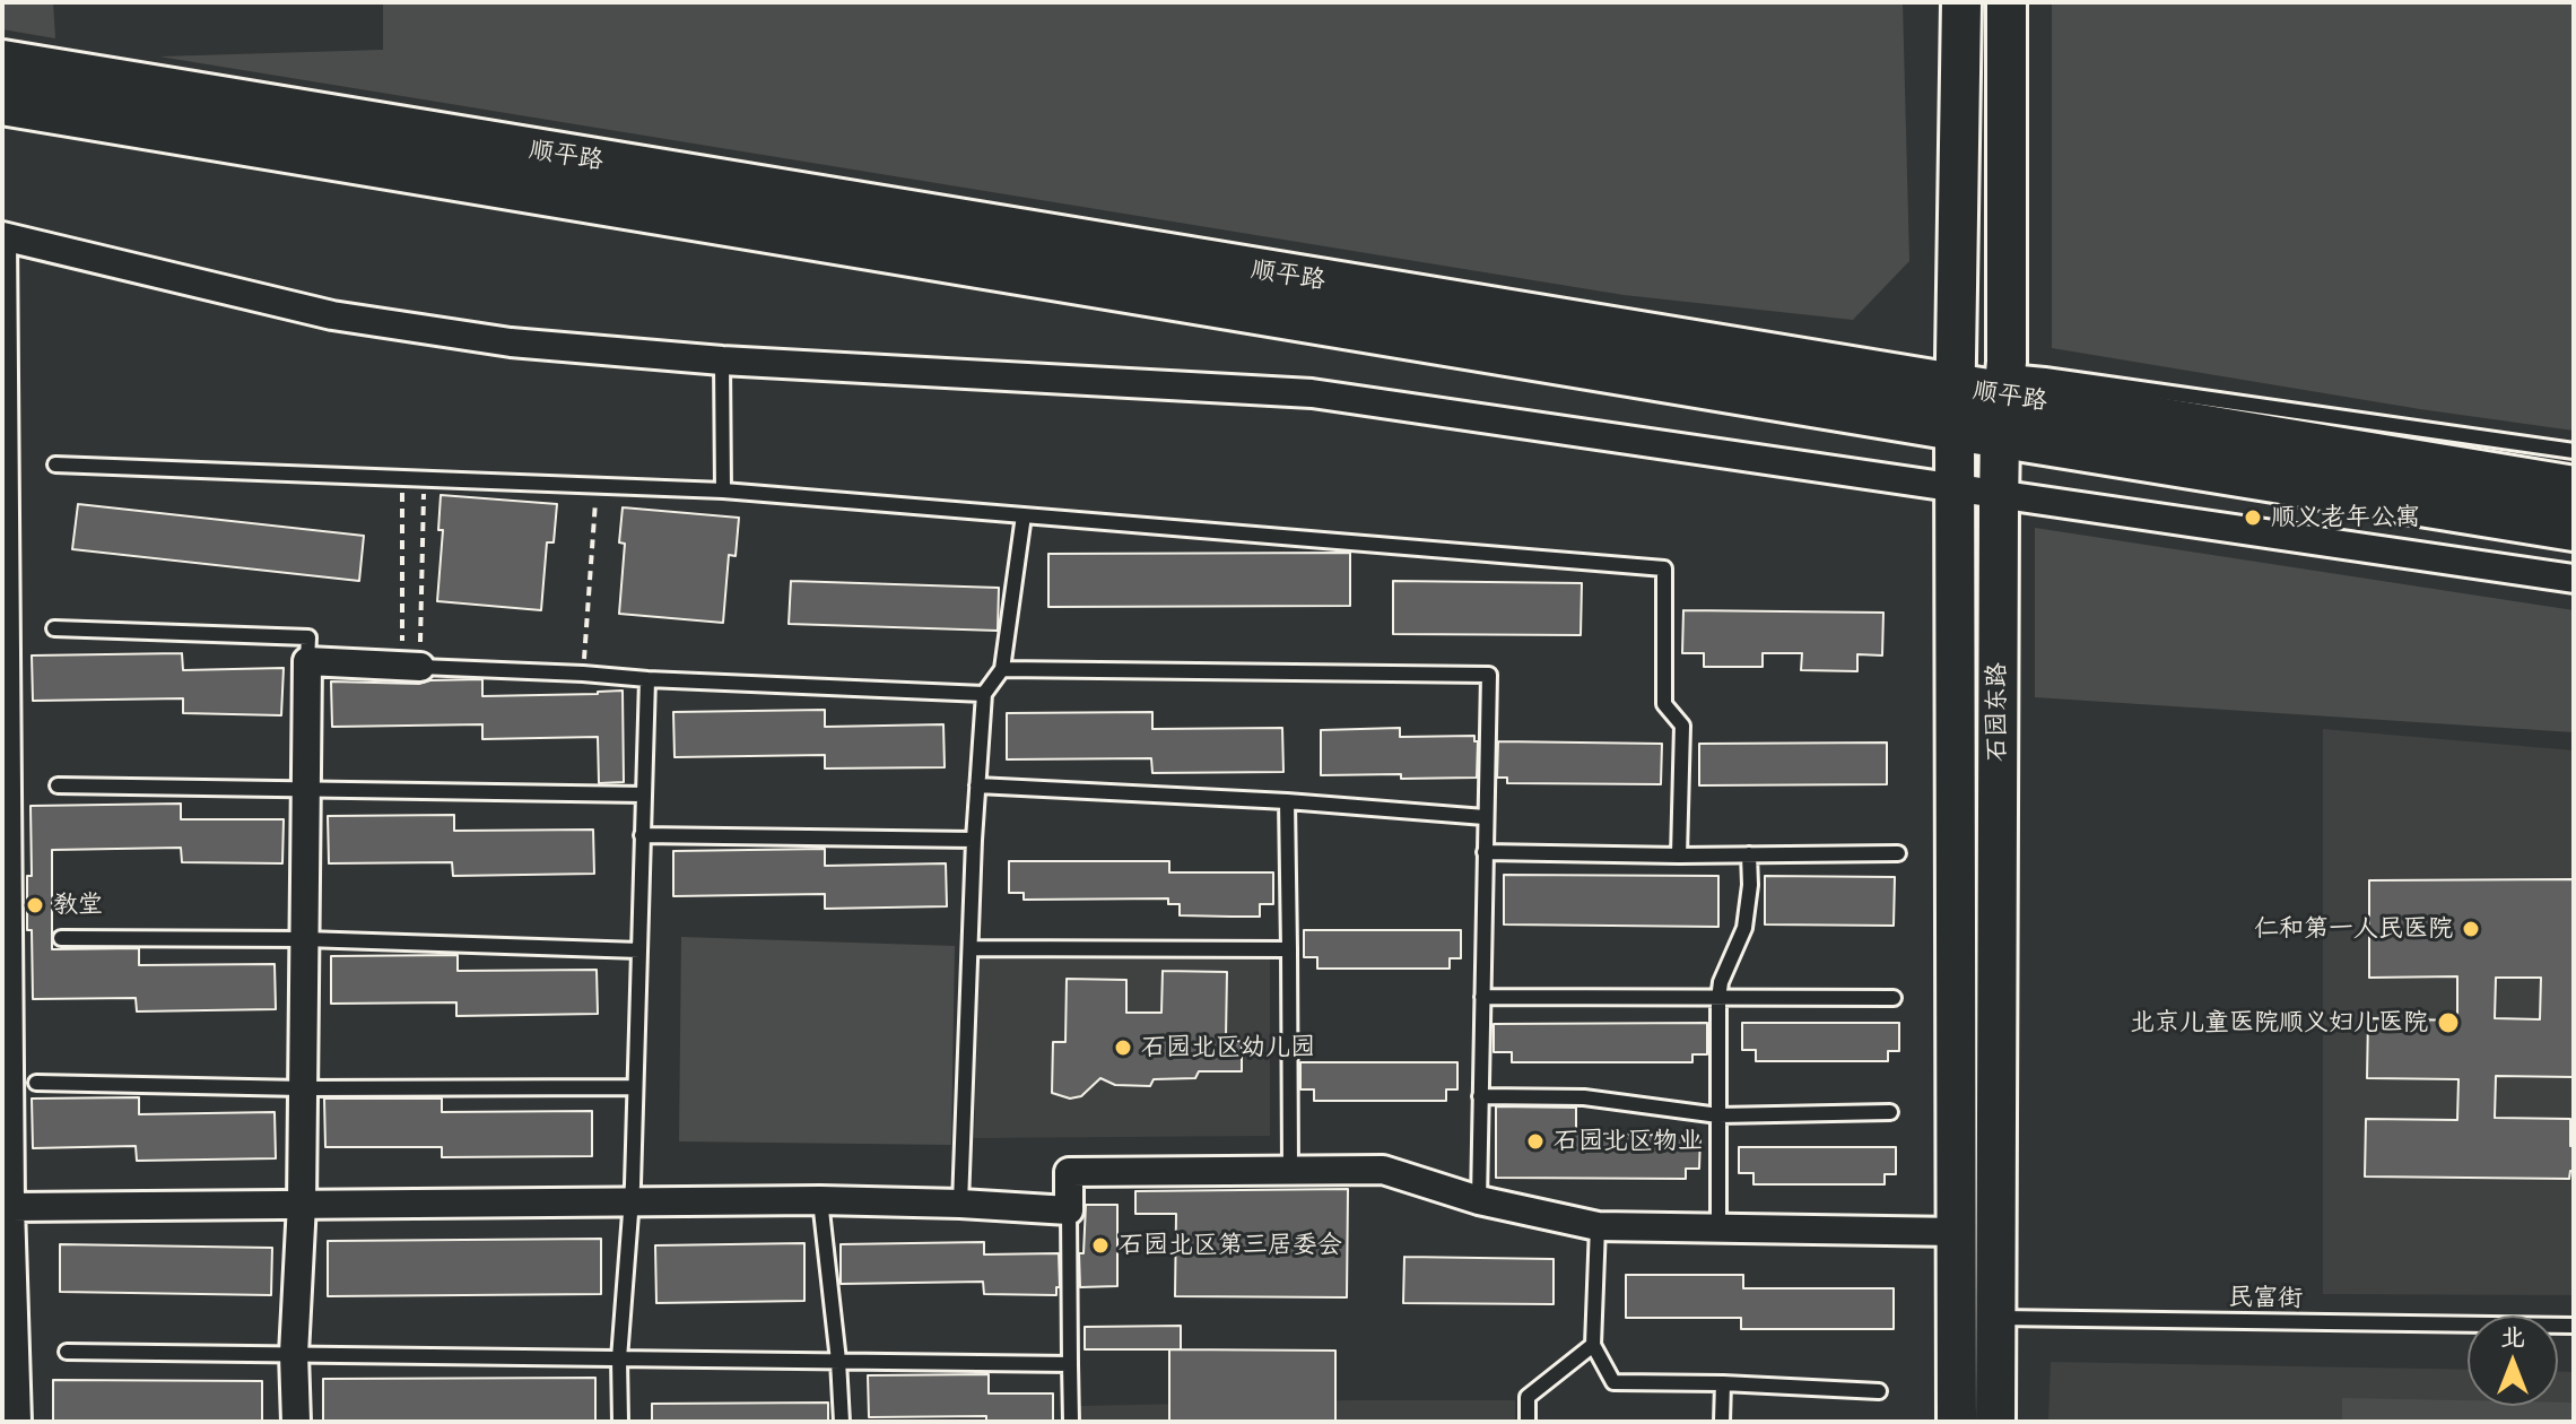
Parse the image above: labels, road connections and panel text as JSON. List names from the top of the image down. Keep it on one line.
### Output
{"streets":{"main road":["顺平路","石园东路"],"lane":["民富街"]},"crossings":[["顺平路","石园东路"],["石园东路","民富街"]],"places":["顺义老年公寓","教堂","仁和第一人民医院","北京儿童医院顺义妇儿医院","石园北区幼儿园","石园北区物业","石园北区第三居委会"],"north":"top"}
